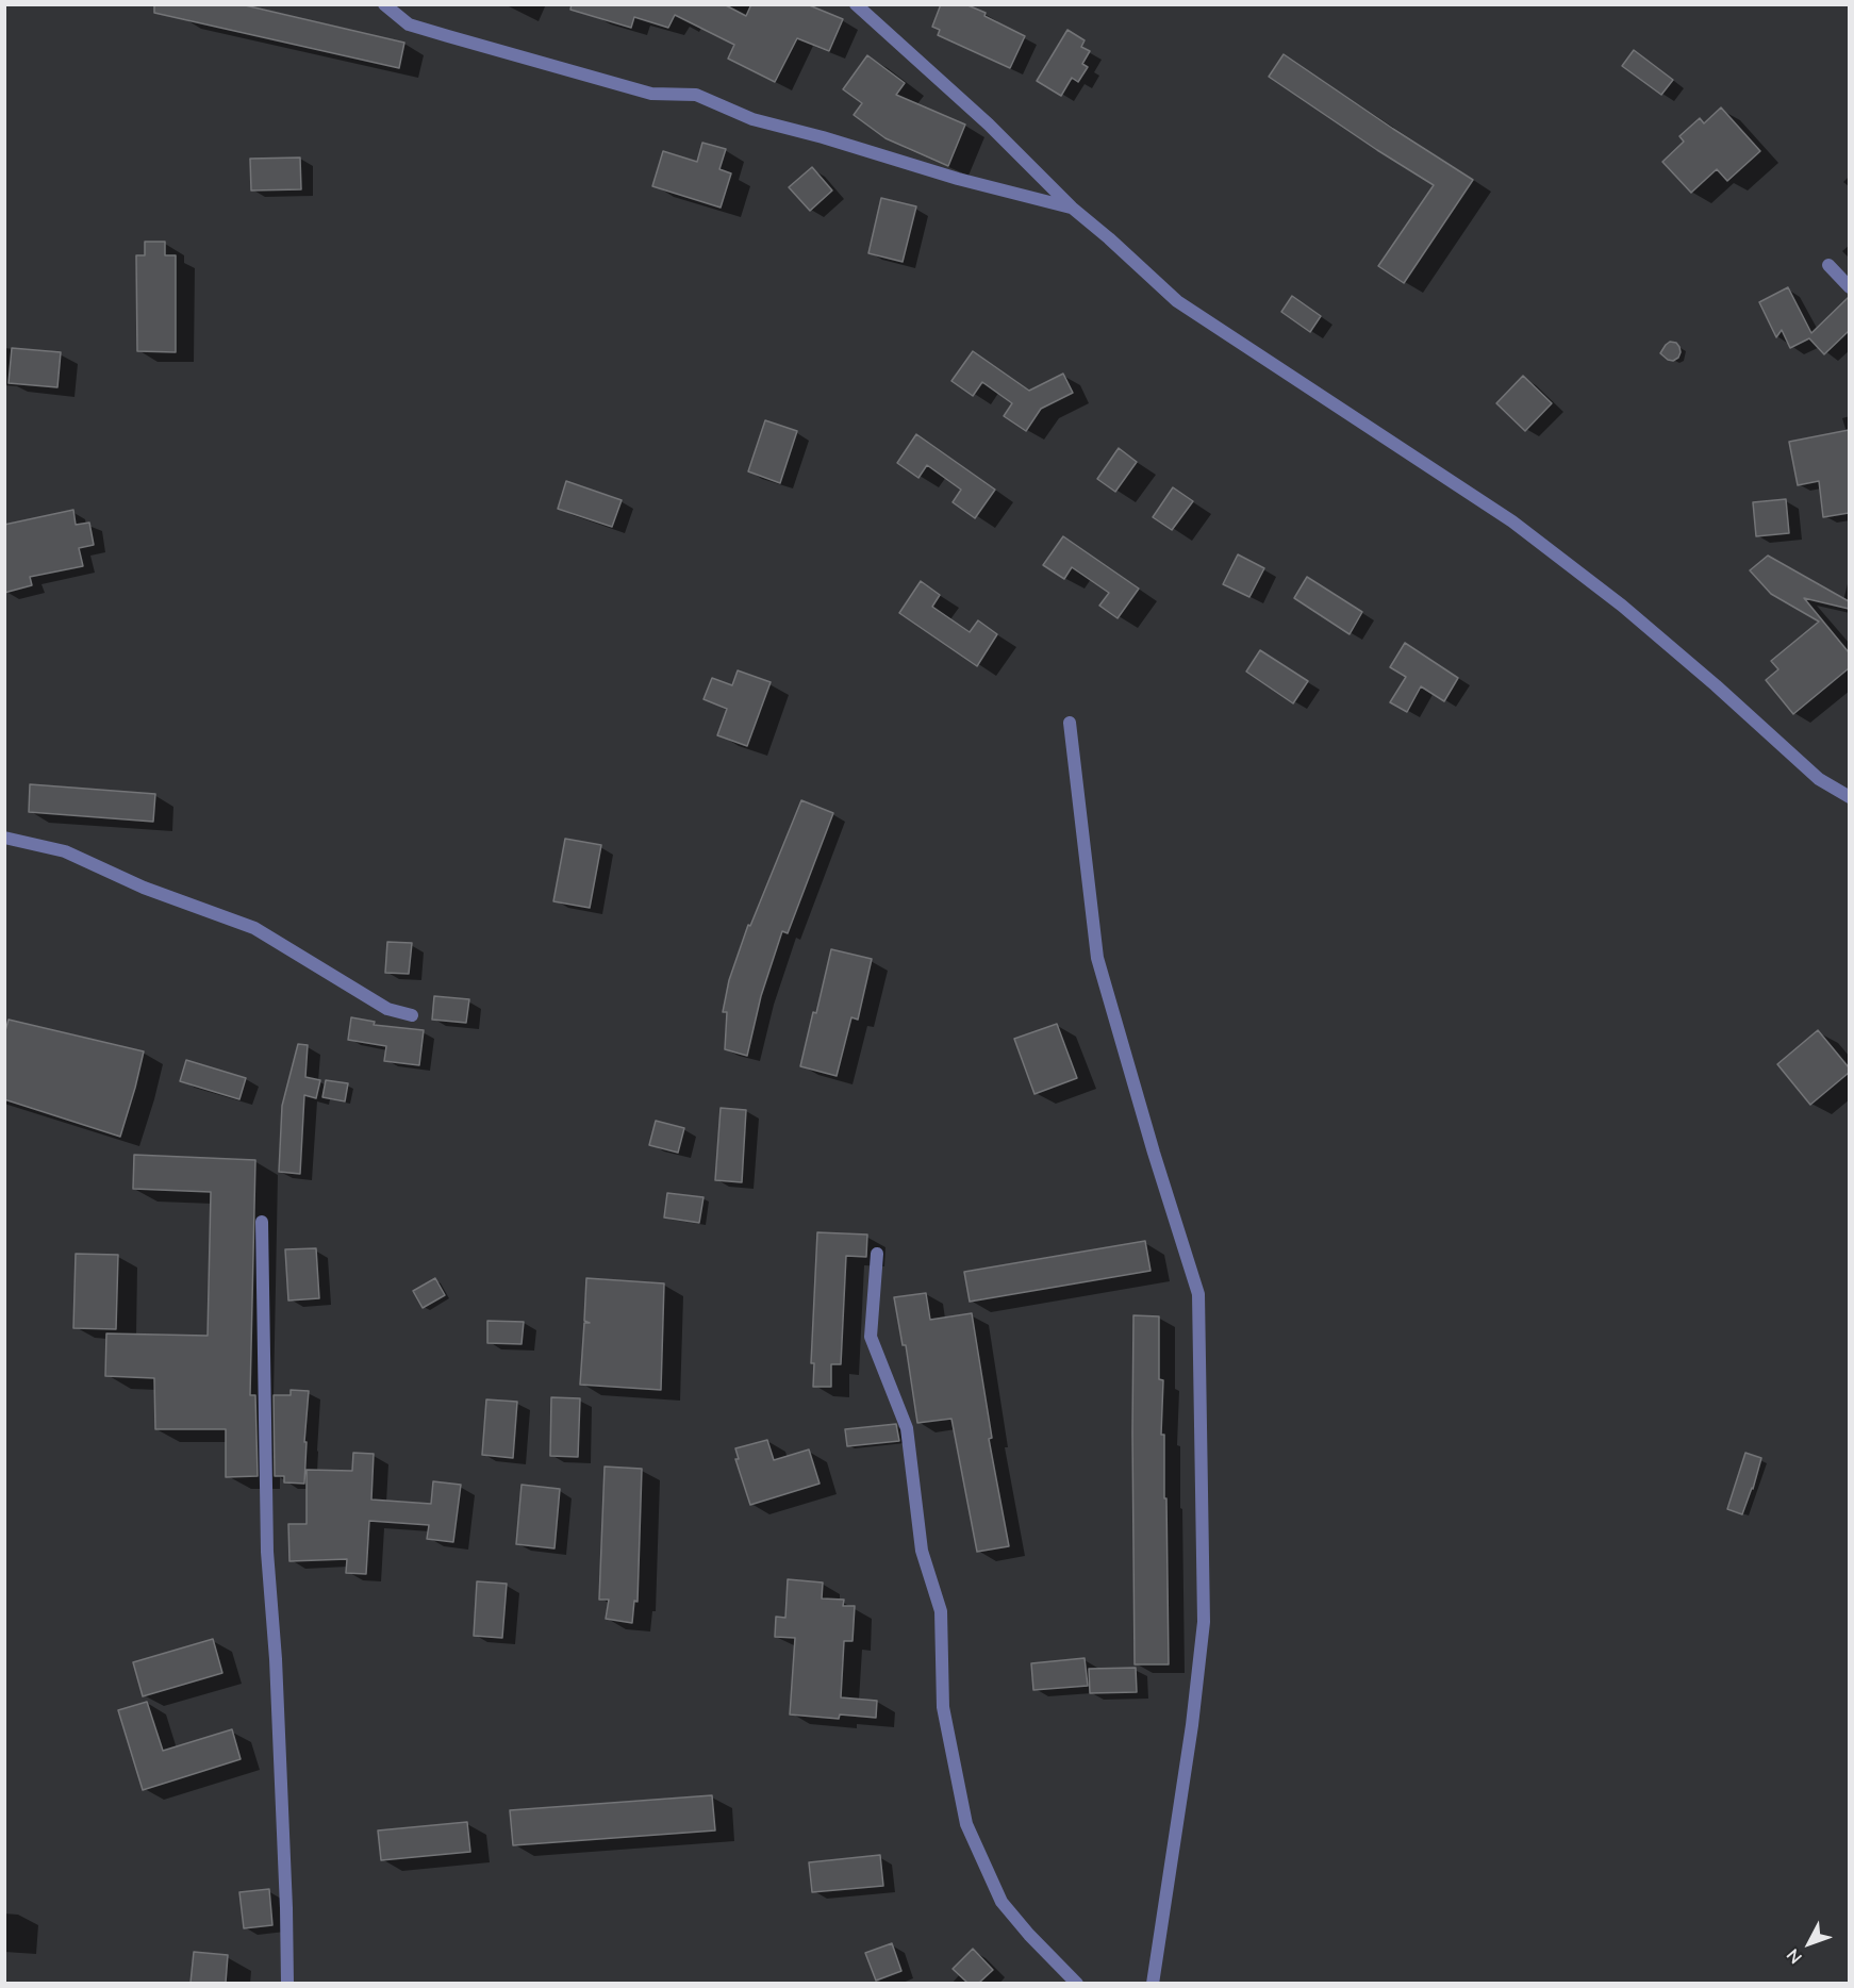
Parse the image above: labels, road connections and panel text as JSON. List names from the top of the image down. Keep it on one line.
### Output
{"north":"bottom left"}
